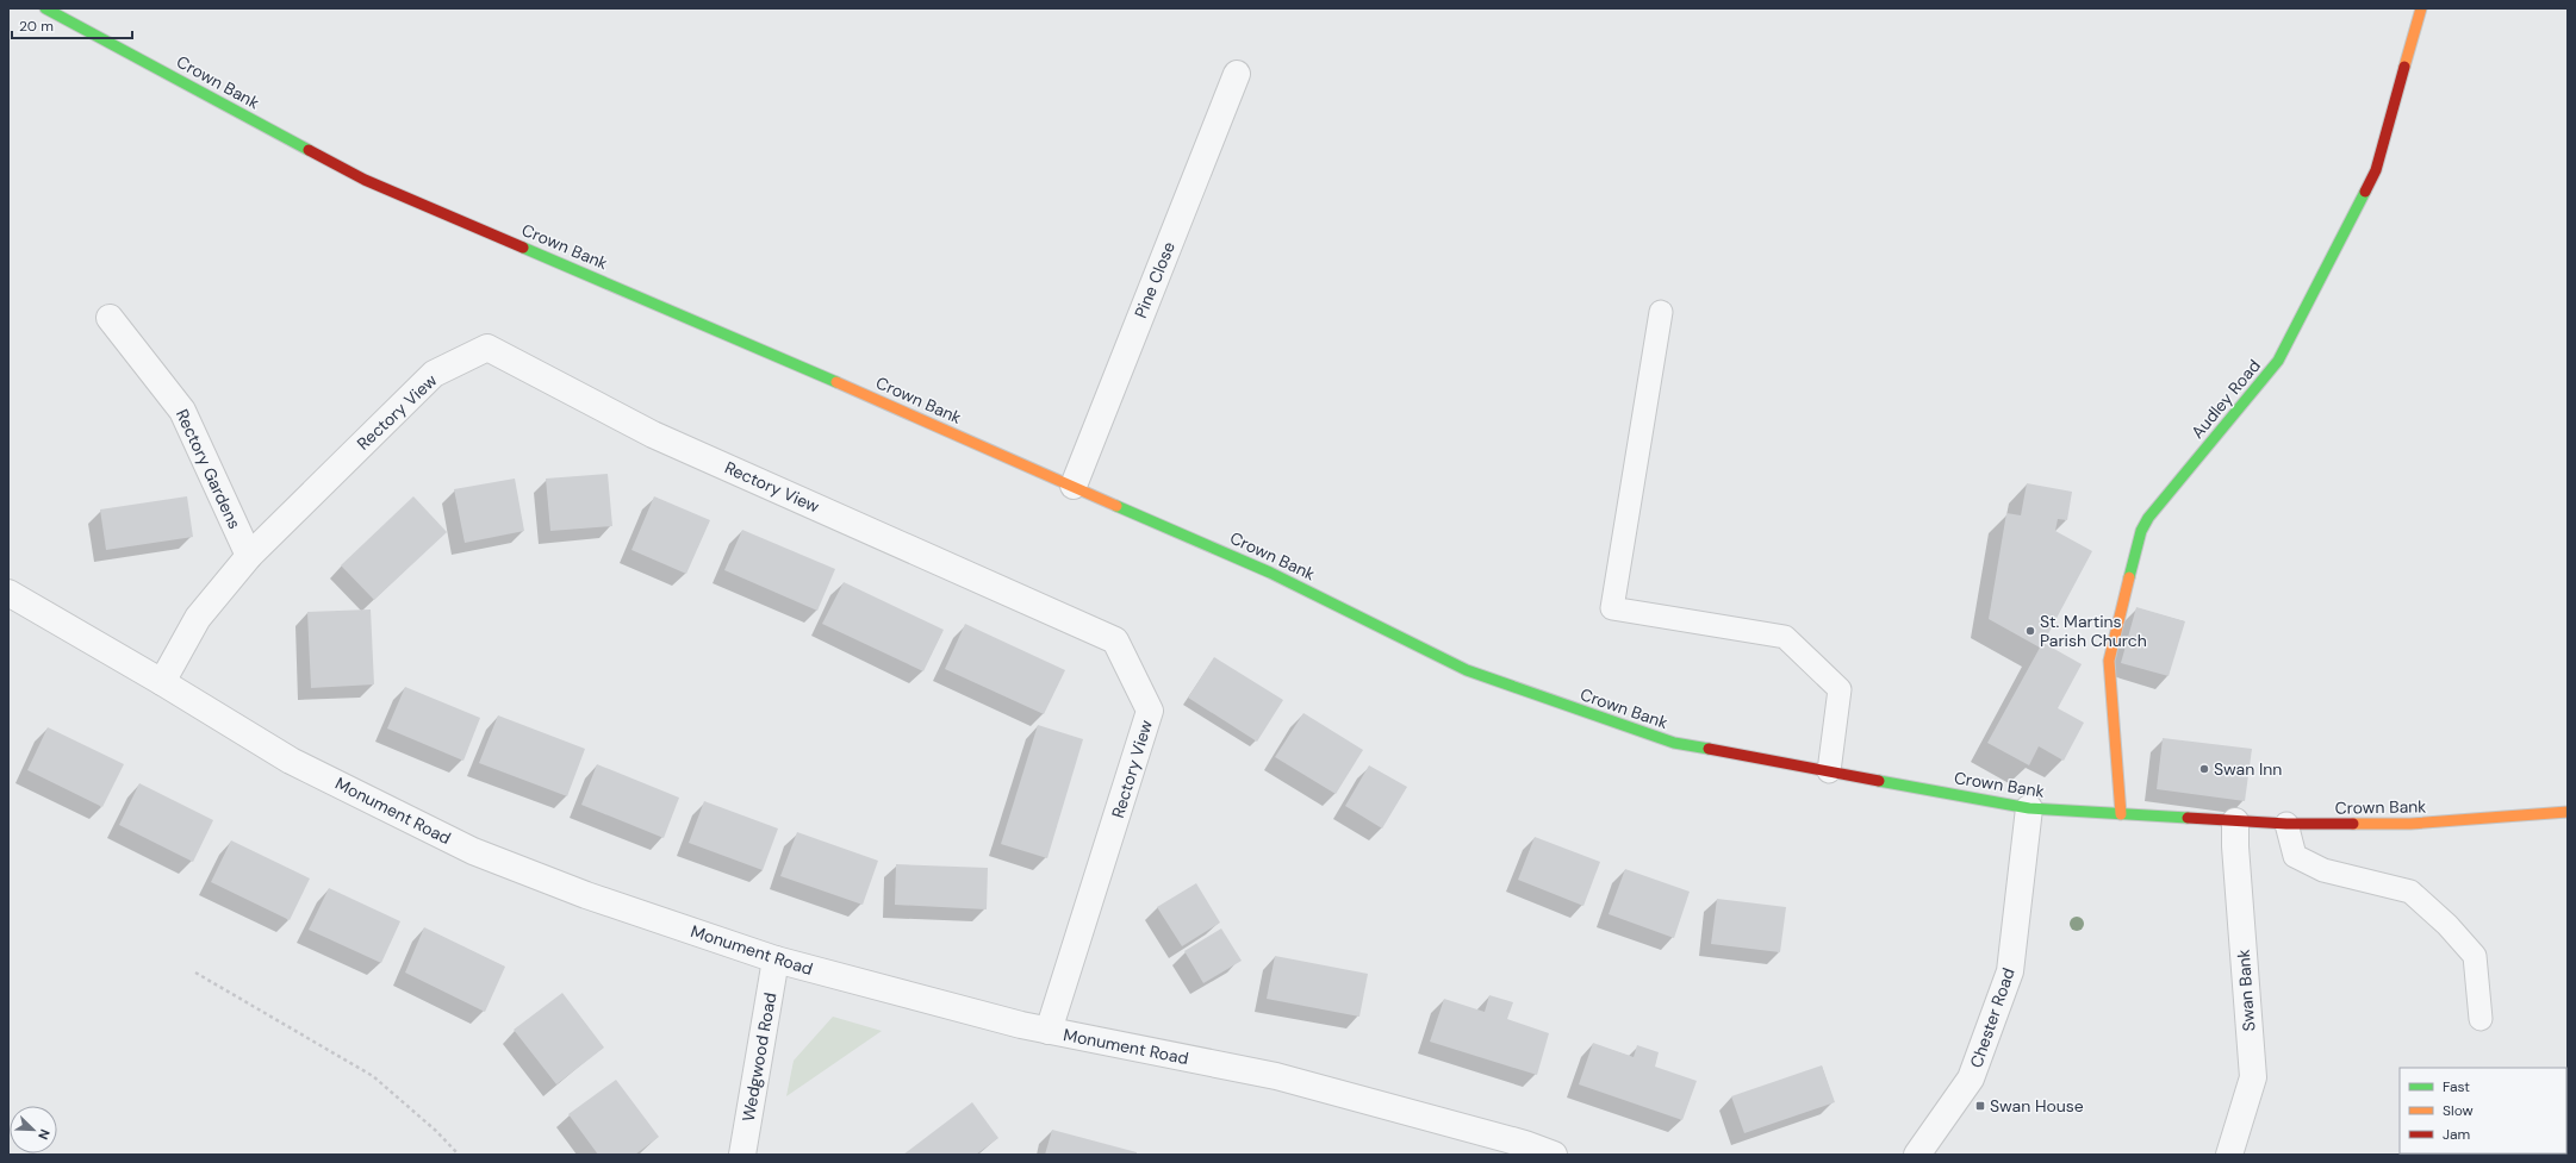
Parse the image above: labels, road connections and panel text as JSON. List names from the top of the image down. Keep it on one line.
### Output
{"streets":{"street":["Crown Bank","Pine Close","Audley Road","Rectory View","Rectory Gardens","Monument Road","Swan Bank","Chester Road","Wedgwood Road"]},"crossings":[["Crown Bank","Pine Close"],["Crown Bank","Audley Road"],["Crown Bank","Swan Bank"],["Crown Bank","Chester Road"],["Rectory View","Rectory Gardens"],["Rectory View","Monument Road"],["Monument Road","Wedgwood Road"]],"places":{"other":["St. Martins Parish Church","Swan Inn"],"transit":["Swan House"]},"legend":["Fast","Slow","Jam"],"scale_bar":"20 m","north":"bottom right"}
